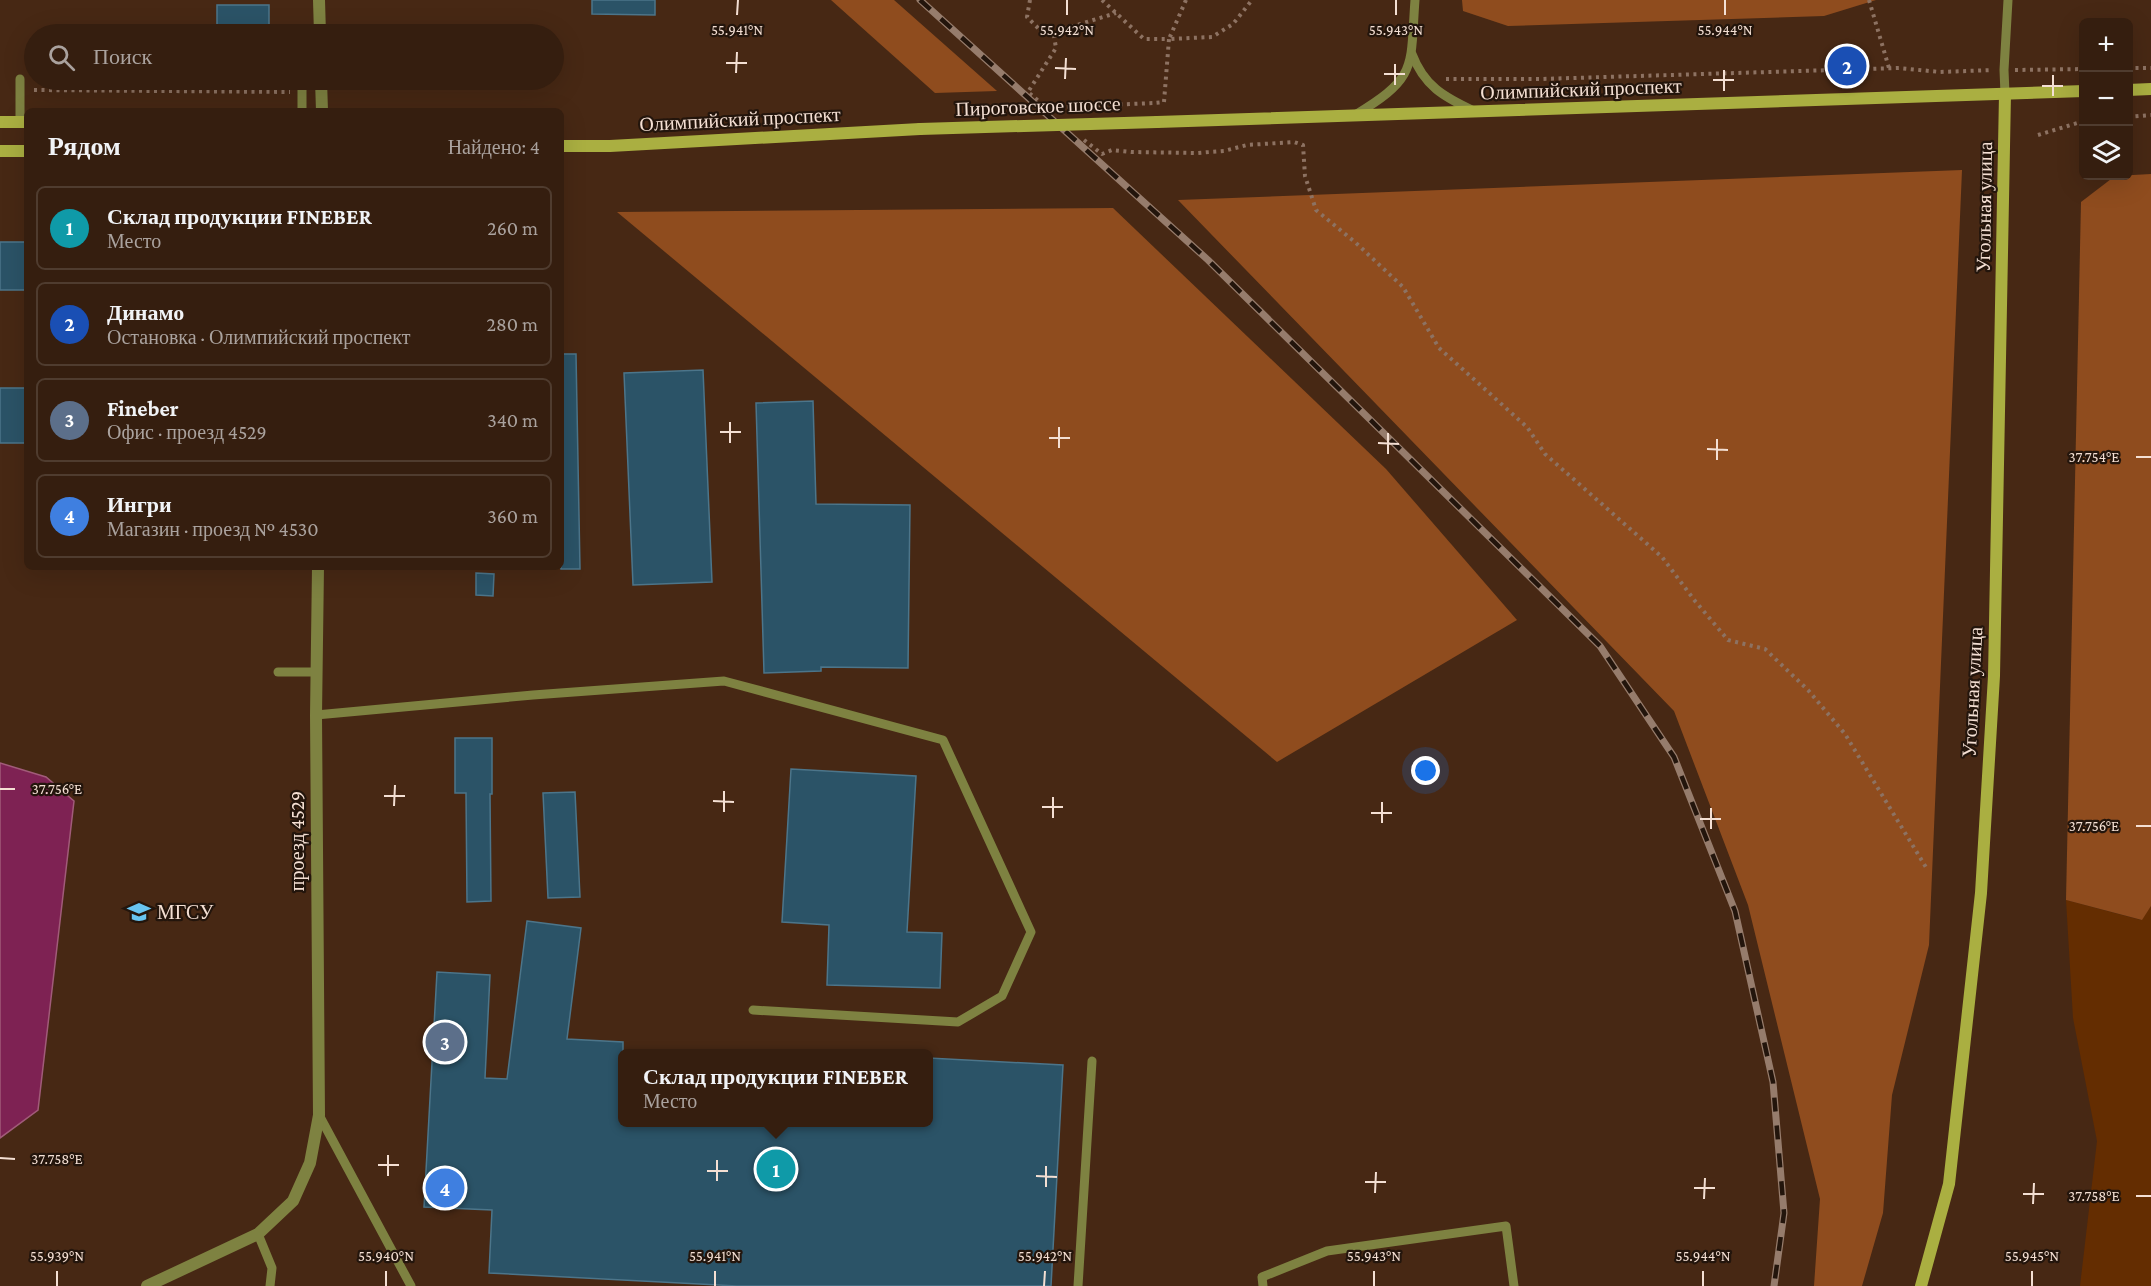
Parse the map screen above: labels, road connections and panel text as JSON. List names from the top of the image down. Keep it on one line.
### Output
{"streets":{"main road":["Олимпийский проспект","Пироговское шоссе","Угольная улица"],"street":["проезд 4529"]},"crossings":[["Олимпийский проспект","Пироговское шоссе"],["Олимпийский проспект","Угольная улица"]],"places":{"school or university":["МГСУ"]},"page":{"map_buttons":["+","−"],"search":"Поиск","pins":["2","3","1","4"],"heading":["Рядом","Найдено: 4"],"list":[{"mark":"1","name":"Склад продукции FINEBER","note":"Место","value":"260 m"},{"mark":"2","name":"Динамо","note":"Остановка · Олимпийский проспект","value":"280 m"},{"mark":"3","name":"Fineber","note":"Офис · проезд 4529","value":"340 m"},{"mark":"4","name":"Ингри","note":"Магазин · проезд № 4530","value":"360 m"}],"popup":["Склад продукции FINEBER","Место"]},"coordinates":["55.941°N","55.942°N","55.943°N","55.944°N","37.754°E","37.756°E","37.758°E","55.939°N","55.940°N","55.945°N"]}
